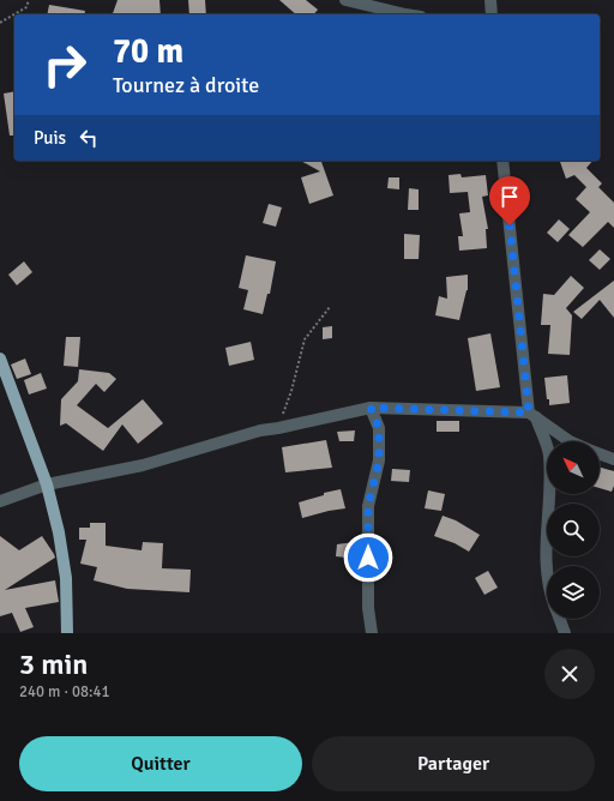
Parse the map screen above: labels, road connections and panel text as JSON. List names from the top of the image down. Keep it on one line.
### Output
{"north":"top left","page":{"turn":["70 m","Tournez à droite"],"then":"Puis","heading":["3 min","240 m · 08:41"],"buttons":["Quitter","Partager"]}}
